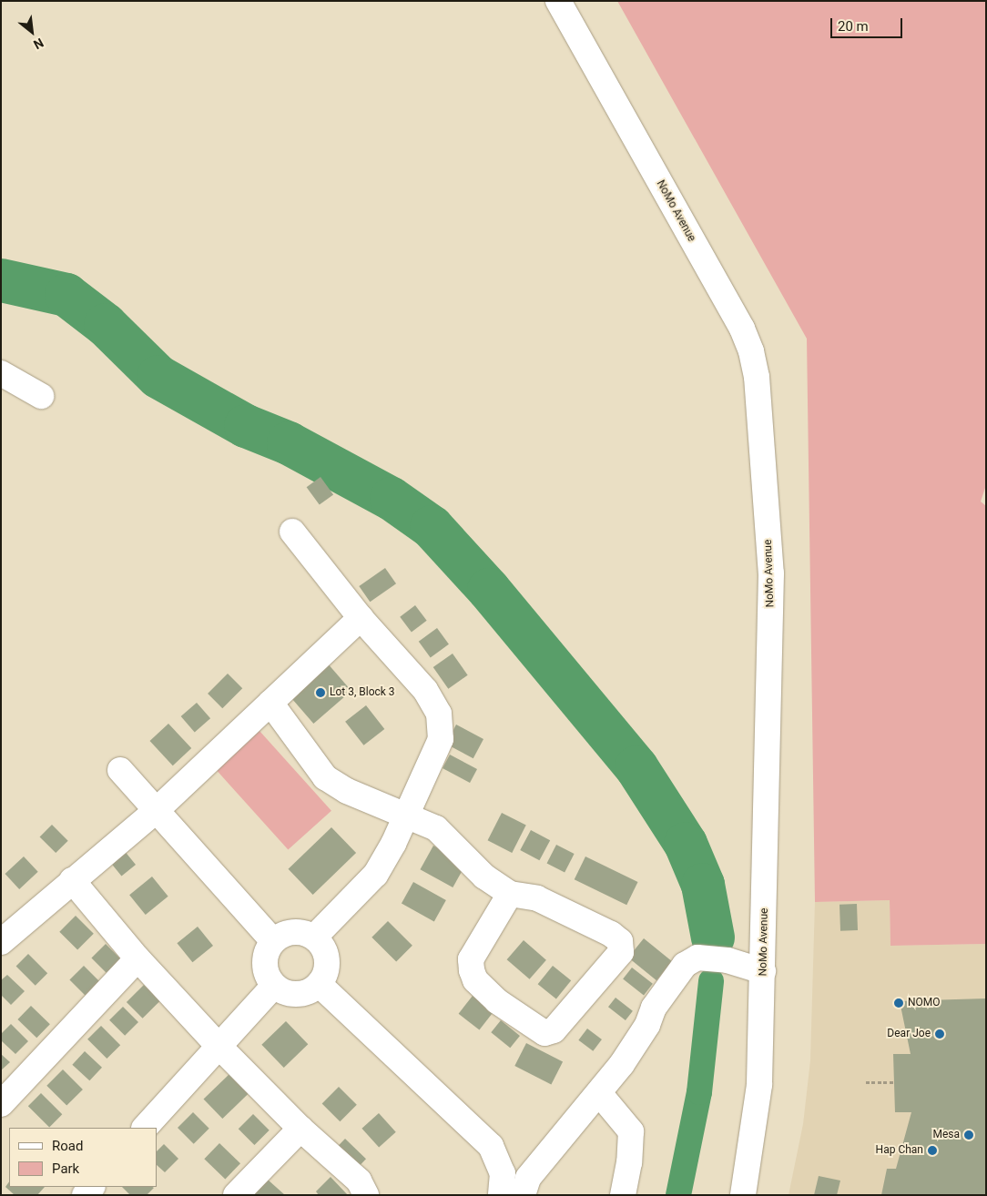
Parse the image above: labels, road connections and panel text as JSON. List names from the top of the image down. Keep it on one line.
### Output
{"streets":{"street":["NoMo Avenue"]},"places":["Lot 3, Block 3","NOMO","Dear Joe","Mesa","Hap Chan"],"legend":["Road","Park"],"scale_bar":"20 m","north":"bottom right"}
